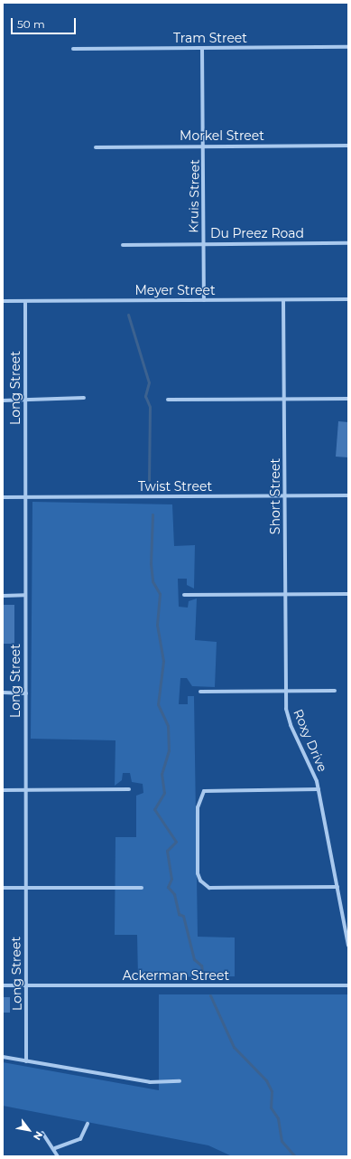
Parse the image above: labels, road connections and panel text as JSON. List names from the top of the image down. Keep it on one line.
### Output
{"streets":{"street":["Tram Street","Morkel Street","Kruis Street","Du Preez Road","Meyer Street","Long Street","Twist Street","Short Street","Roxy Drive","Ackerman Street"]},"crossings":[["Tram Street","Kruis Street"],["Morkel Street","Kruis Street"],["Kruis Street","Du Preez Road"],["Kruis Street","Meyer Street"],["Meyer Street","Long Street"],["Meyer Street","Short Street"],["Long Street","Twist Street"],["Long Street","Ackerman Street"],["Twist Street","Short Street"],["Short Street","Roxy Drive"]],"scale_bar":"50 m","north":"bottom right"}
